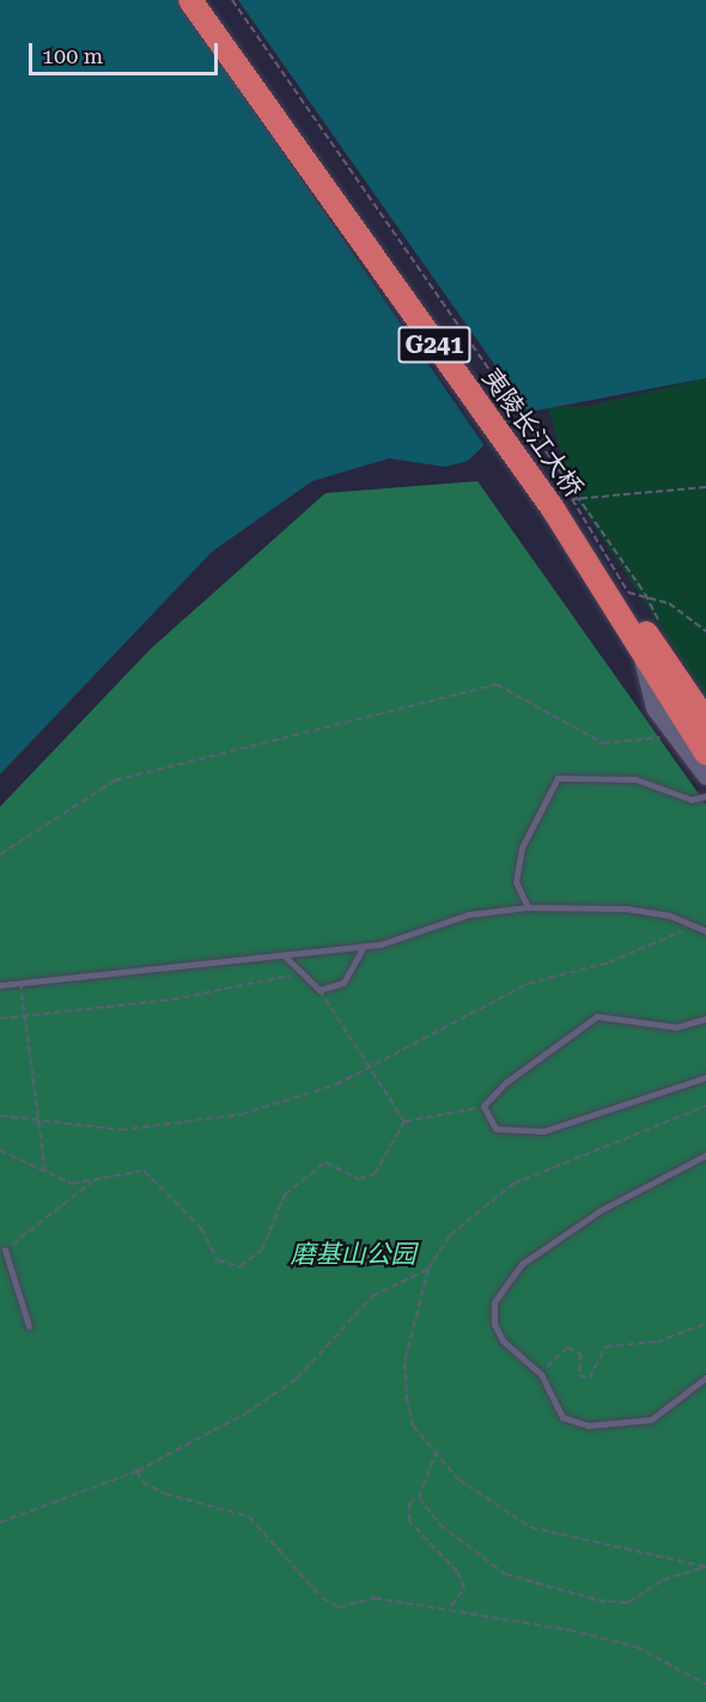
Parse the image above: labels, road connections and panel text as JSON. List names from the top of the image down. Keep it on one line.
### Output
{"streets":{"highway":["G241","夷陵长江大桥"]},"crossings":[["G241","夷陵长江大桥"]],"parks":["磨基山公园"],"scale_bar":"100 m"}
